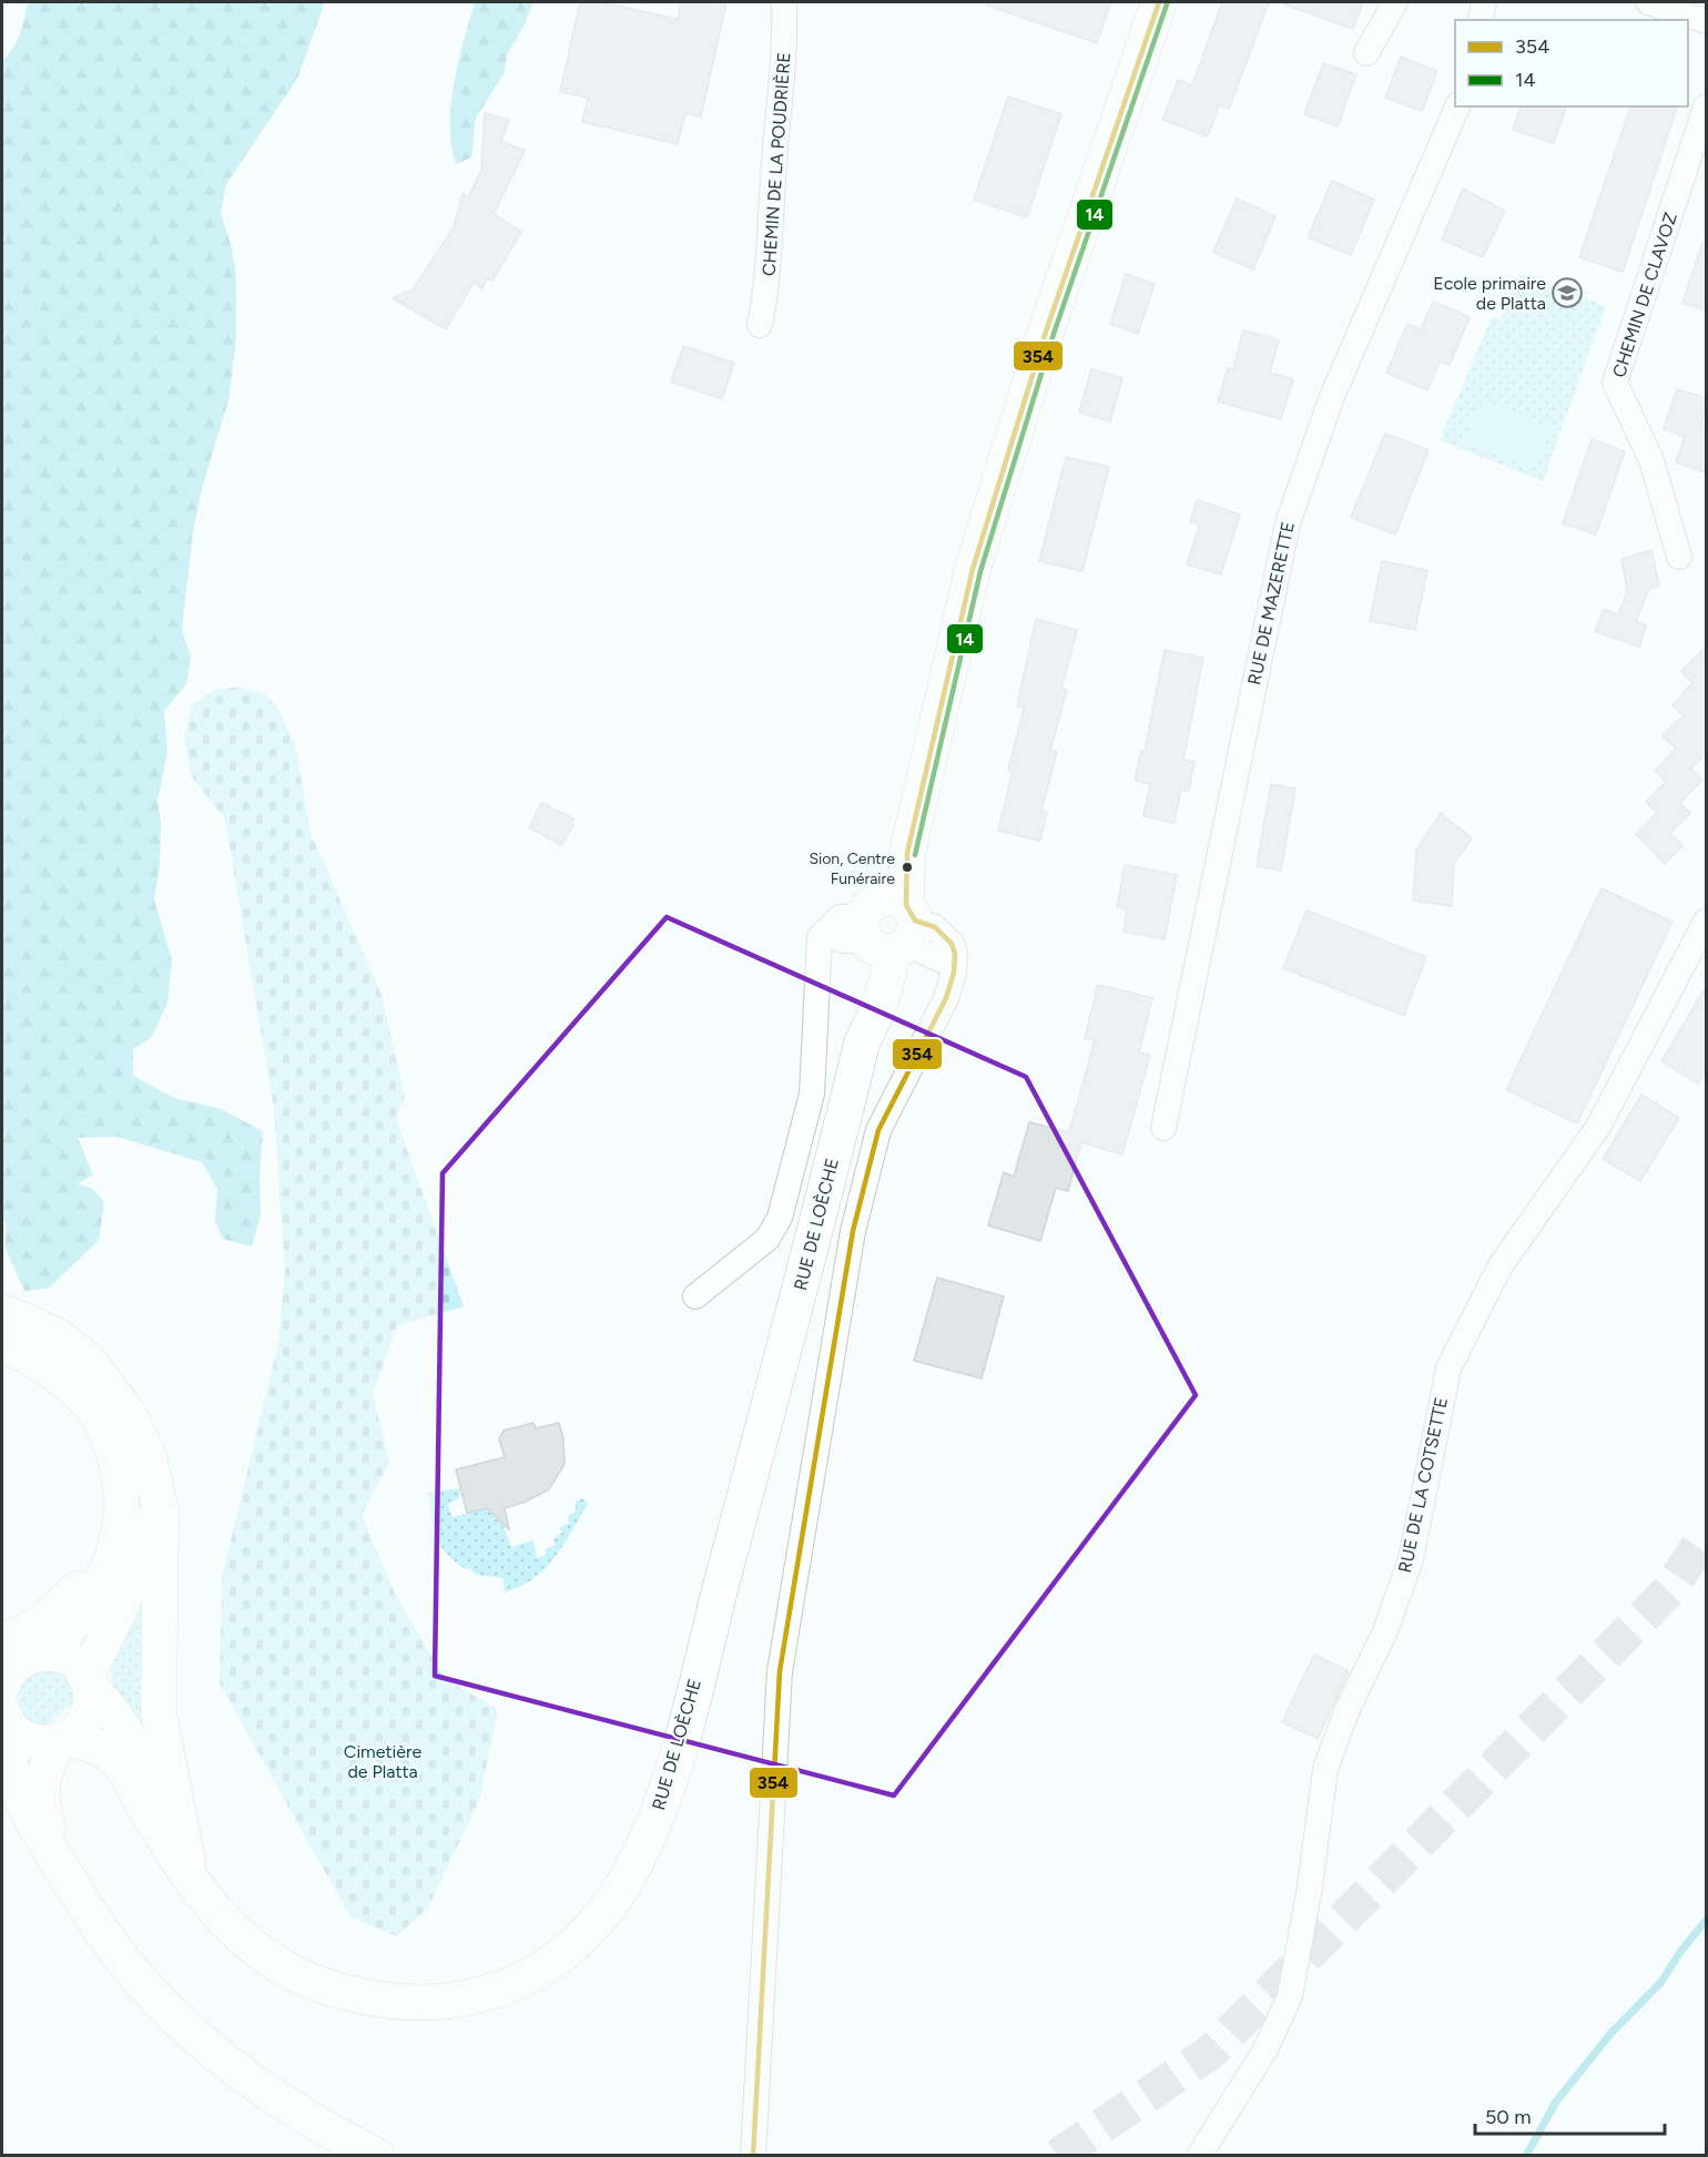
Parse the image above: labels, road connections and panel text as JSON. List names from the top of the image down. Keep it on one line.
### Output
{"streets":{"street":["CHEMIN DE LA POUDRIÈRE","CHEMIN DE CLAVOZ","RUE DE MAZERETTE","RUE DE LOÈCHE","RUE DE LA COTSETTE"]},"parks":["Cimetière de Platta"],"places":{"school or university":["Ecole primaire de Platta"],"other":["Sion, Centre Funéraire"]},"lines":["transit line 354","transit line 14"],"legend":["354","14"],"scale_bar":"50 m"}
